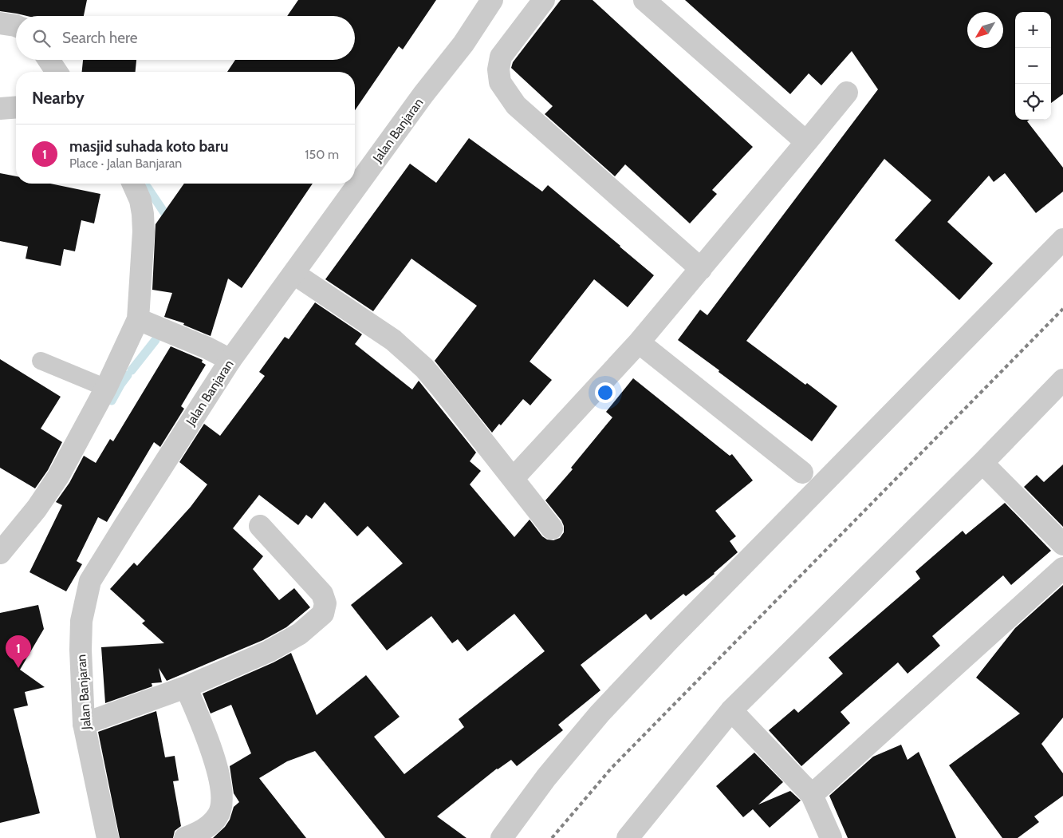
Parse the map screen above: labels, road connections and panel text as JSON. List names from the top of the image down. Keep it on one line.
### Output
{"streets":{"street":["Jalan Banjaran"]},"north":"bottom left","page":{"map_buttons":["+","−"],"search":"Search here","heading":"Nearby","list":[{"mark":"1","name":"masjid suhada koto baru","note":"Place · Jalan Banjaran","value":"150 m"}],"pins":"1"}}
